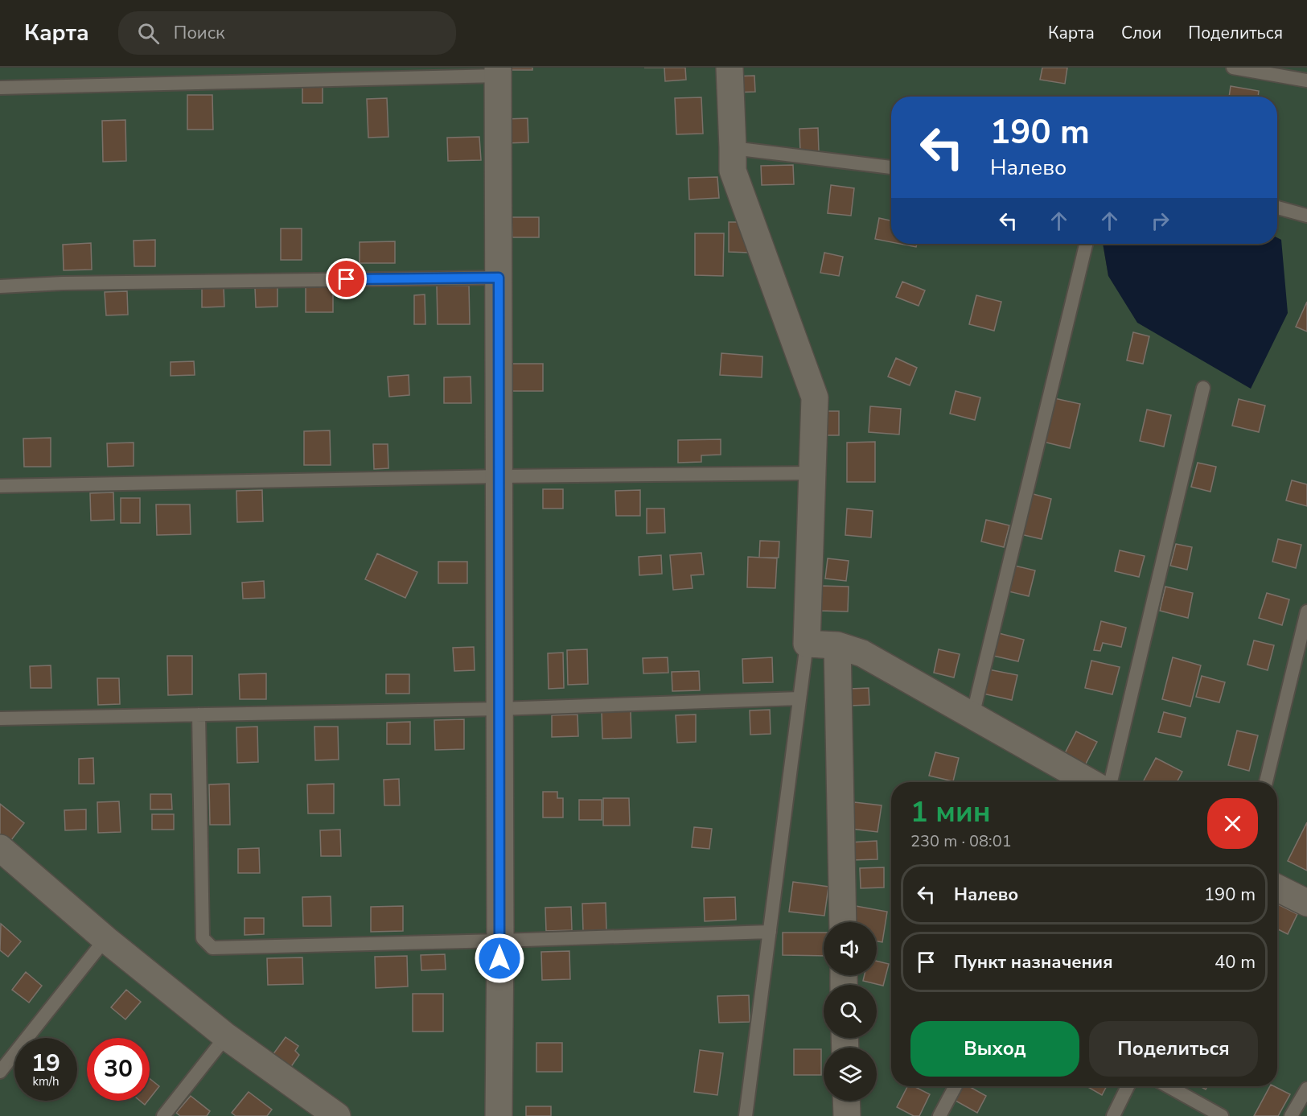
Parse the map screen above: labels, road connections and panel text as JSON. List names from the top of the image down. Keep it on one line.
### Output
{"page":{"header":"Карта","search":"Поиск","nav":["Карта","Слои","Поделиться"],"turn":["190 m","Налево"],"heading":["1 мин","230 m · 08:01"],"list":[{"name":"Налево","value":"190 m"},{"name":"Пункт назначения","value":"40 m"}],"buttons":["Выход","Поделиться"],"speed":"19 km/h","limit":"30"}}
